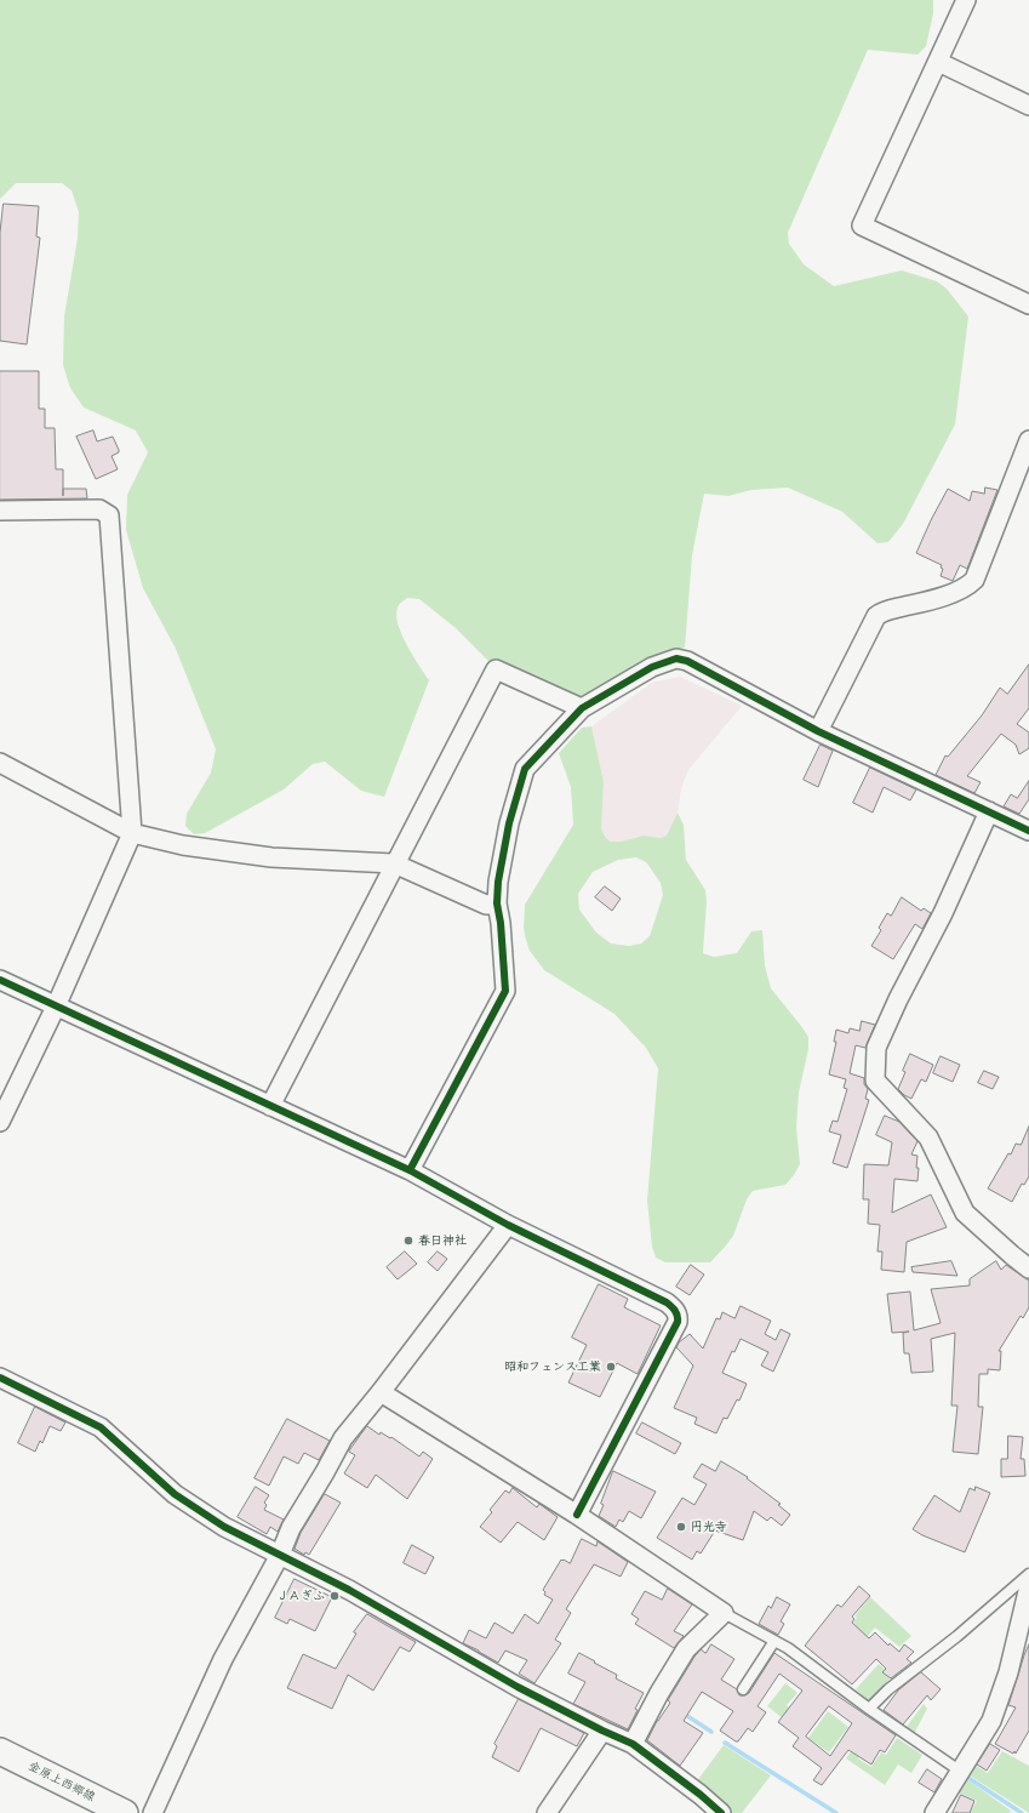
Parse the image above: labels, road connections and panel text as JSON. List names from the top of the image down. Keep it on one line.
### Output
{"streets":{"main road":["金原上西郷線"]},"places":["春日神社","昭和フェンス工業","円光寺","ＪＡぎふ"]}
